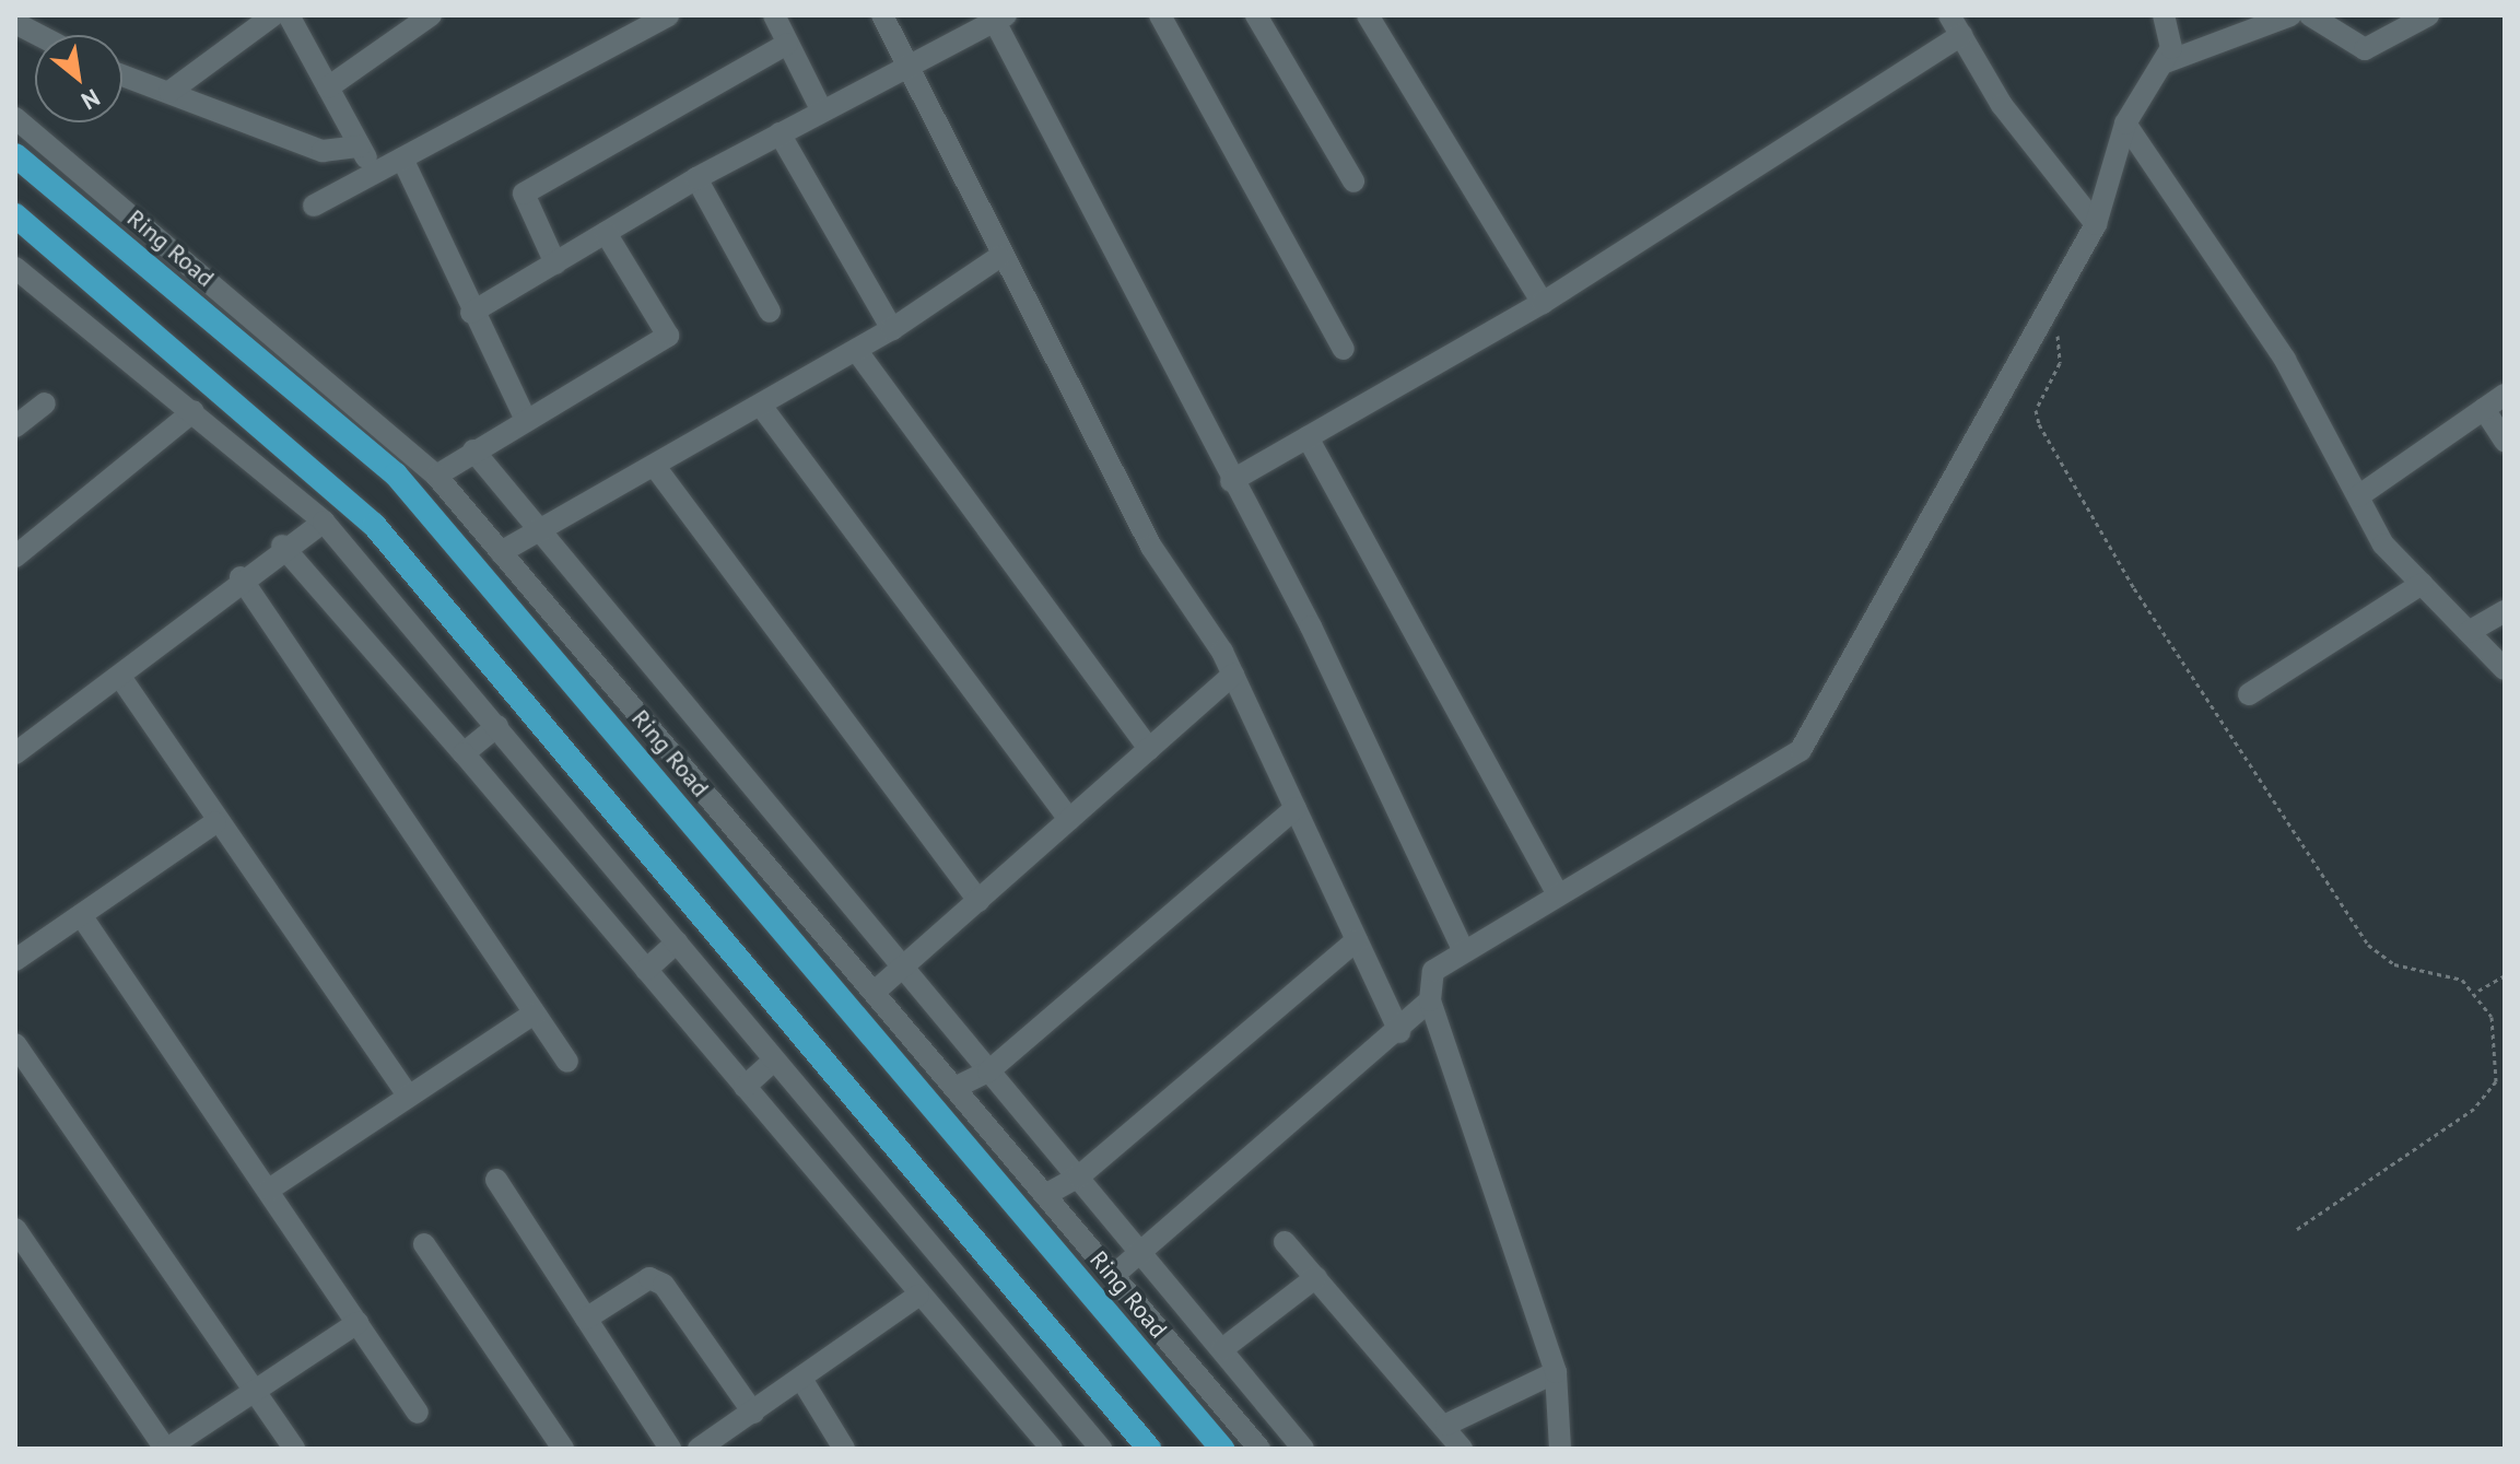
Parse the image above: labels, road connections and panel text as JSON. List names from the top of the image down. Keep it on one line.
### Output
{"streets":{"highway":["Ring Road"]},"north":"bottom right"}
